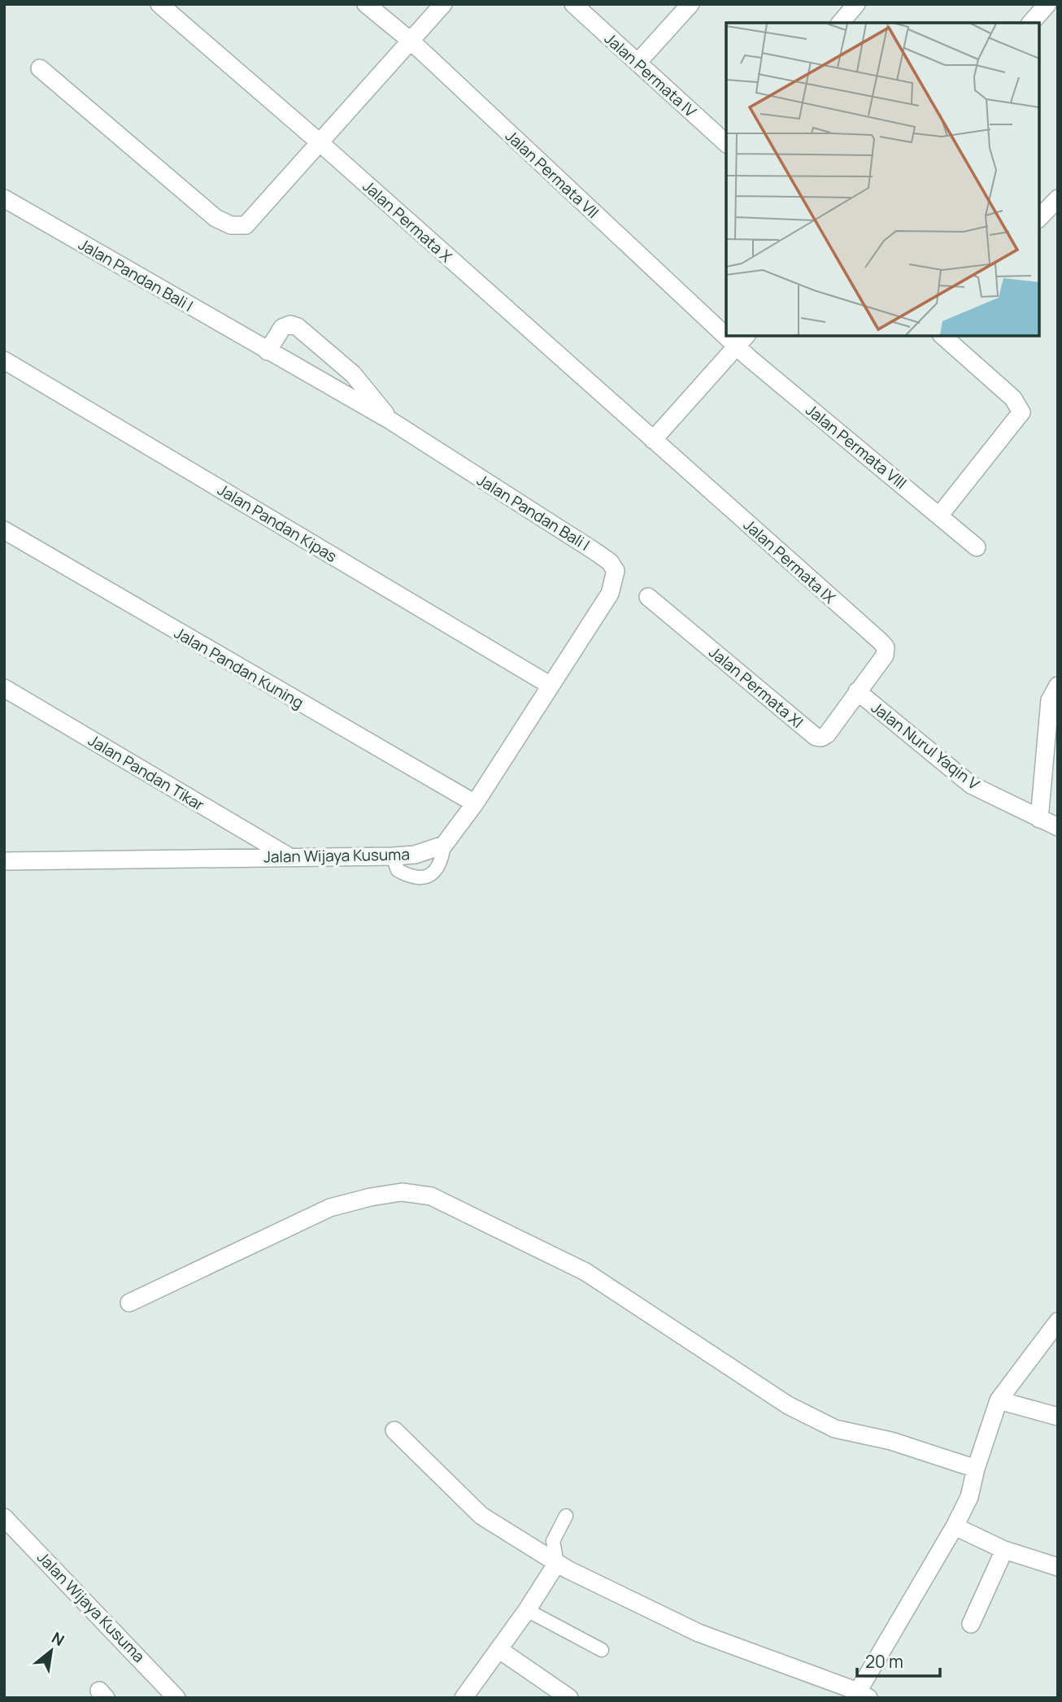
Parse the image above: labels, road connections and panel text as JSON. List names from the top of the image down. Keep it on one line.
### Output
{"streets":{"street":["Jalan Permata IV","Jalan Permata VII","Jalan Permata X","Jalan Pandan Bali I","Jalan Permata VIII","Jalan Pandan Kipas","Jalan Permata IX","Jalan Pandan Kuning","Jalan Permata XI","Jalan Nurul Yaqin V","Jalan Pandan Tikar","Jalan Wijaya Kusuma"]},"crossings":[["Jalan Permata X","Jalan Permata IX"],["Jalan Pandan Bali I","Jalan Wijaya Kusuma"],["Jalan Pandan Kipas","Jalan Wijaya Kusuma"],["Jalan Permata IX","Jalan Permata XI"],["Jalan Permata IX","Jalan Nurul Yaqin V"],["Jalan Pandan Kuning","Jalan Wijaya Kusuma"],["Jalan Permata XI","Jalan Nurul Yaqin V"],["Jalan Pandan Tikar","Jalan Wijaya Kusuma"]],"scale_bar":"20 m","north":"top right"}
